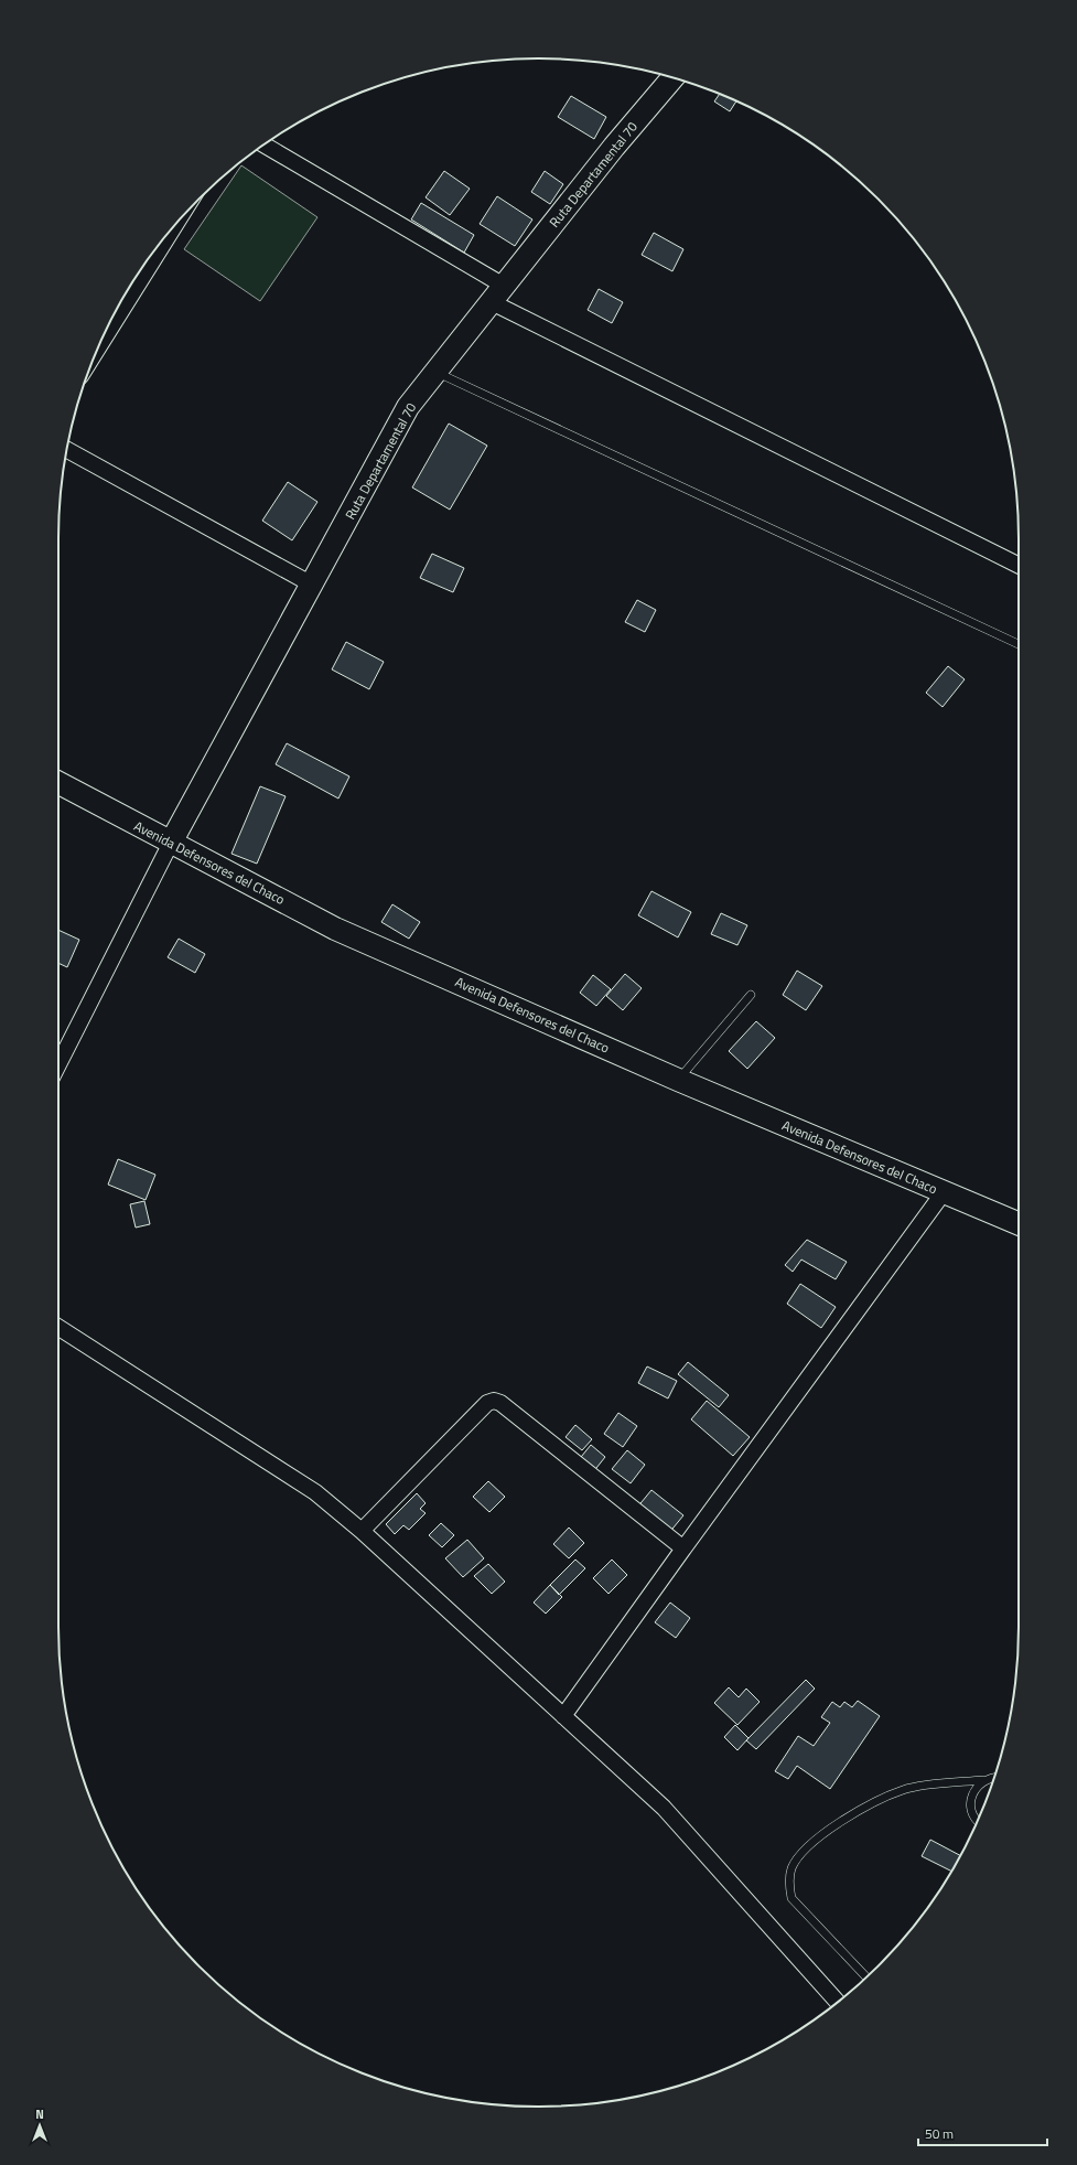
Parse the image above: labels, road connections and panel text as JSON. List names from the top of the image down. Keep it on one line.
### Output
{"streets":{"main road":["Ruta Departamental 70","Avenida Defensores del Chaco"]},"crossings":[["Ruta Departamental 70","Avenida Defensores del Chaco"]],"scale_bar":"50 m","north":"top"}
